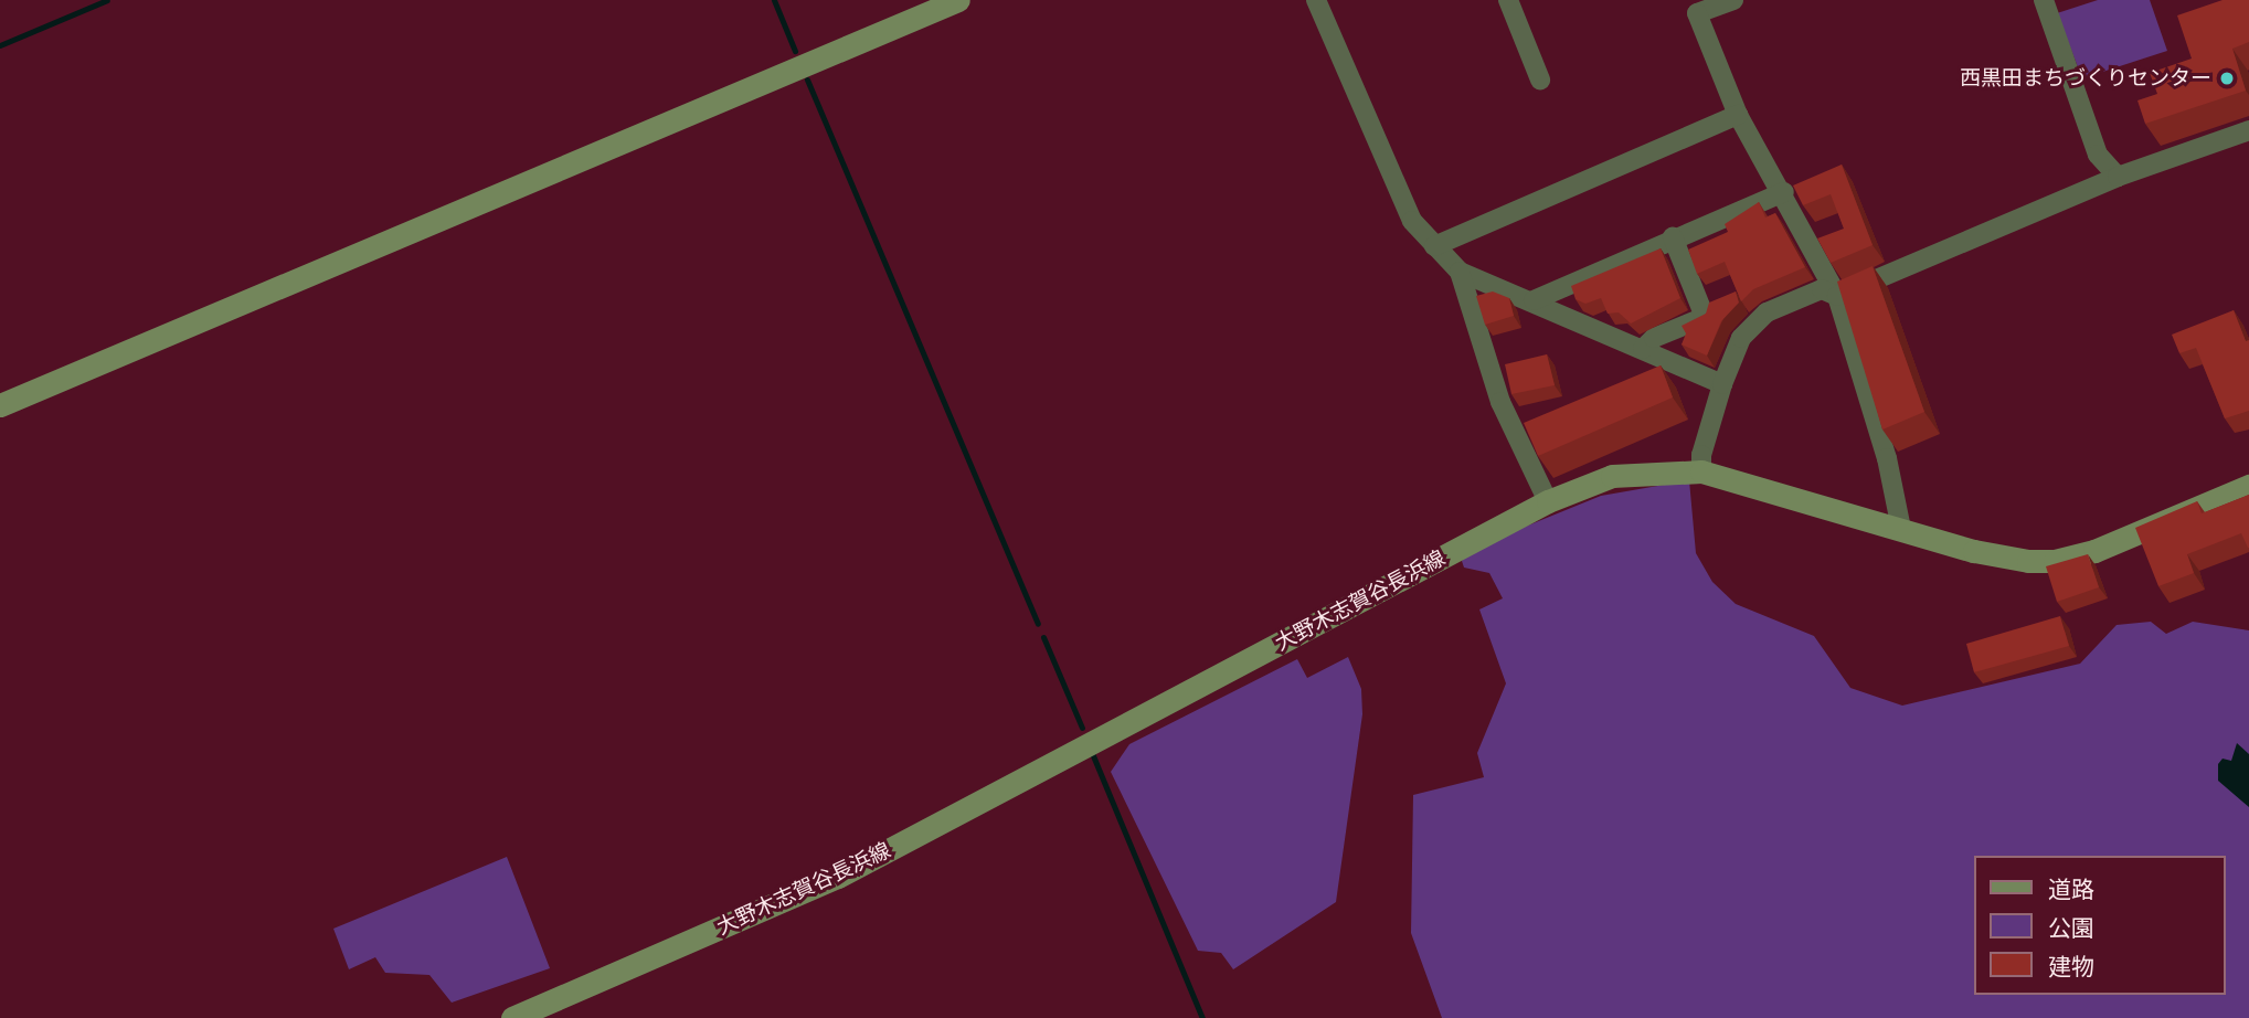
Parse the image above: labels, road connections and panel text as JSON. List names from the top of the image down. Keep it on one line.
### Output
{"streets":{"main road":["大野木志賀谷長浜線"]},"places":["西黒田まちづくりセンター"],"legend":["道路","公園","建物"]}
